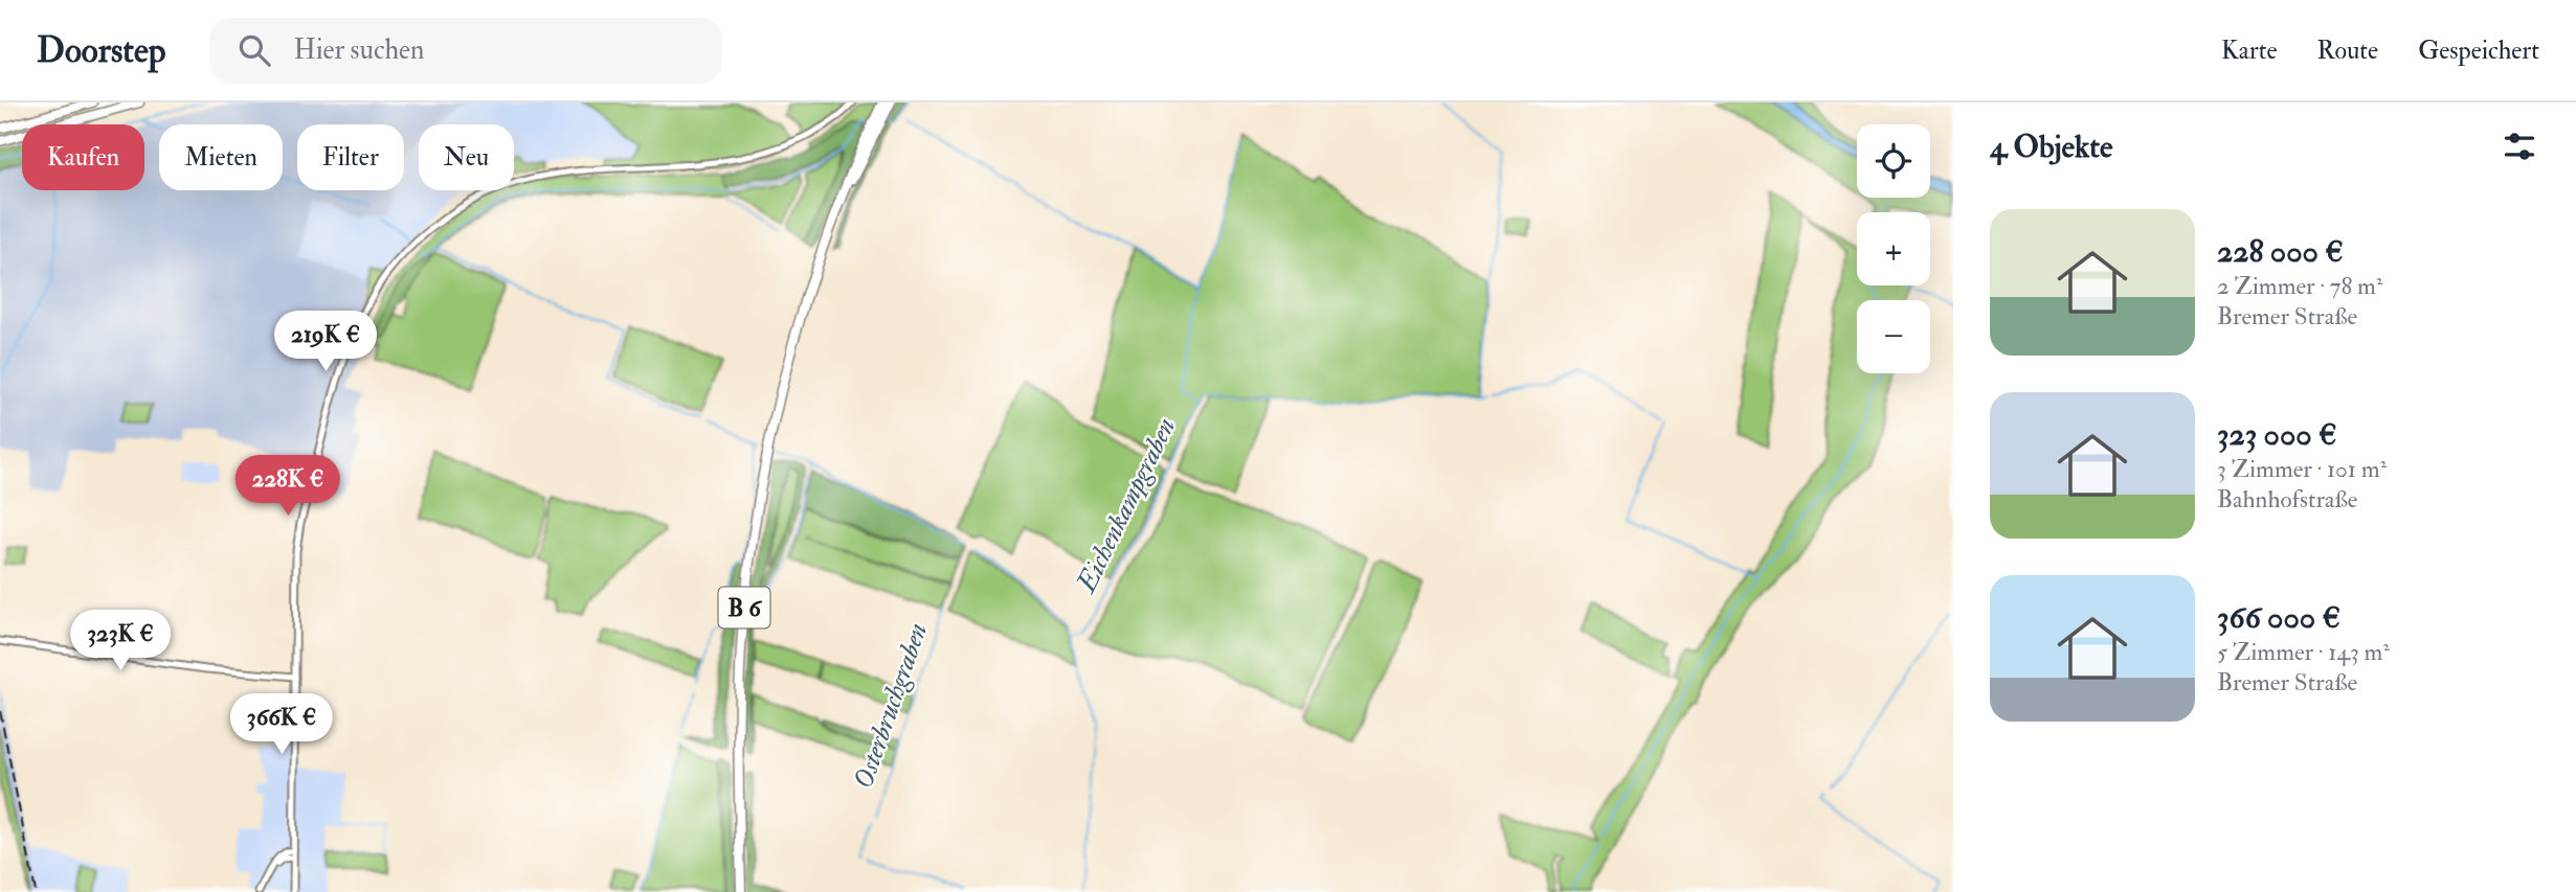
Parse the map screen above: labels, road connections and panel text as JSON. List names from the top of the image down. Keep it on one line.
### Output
{"streets":{"highway":["B 6"]},"water":["Eichenkampgraben","Osterbruchgraben"],"page":{"header":"Doorstep","search":"Hier suchen","nav":["Karte","Route","Gespeichert"],"heading":"4 Objekte","map_buttons":["+","−"],"chip":["Kaufen","Mieten","Filter","Neu"],"list":[{"name":"228 000 €","note":"2 Zimmer · 78 m² · Bremer Straße"},{"name":"323 000 €","note":"3 Zimmer · 101 m² · Bahnhofstraße"},{"name":"366 000 €","note":"5 Zimmer · 143 m² · Bremer Straße"}],"price":["219K €","228K €","323K €","366K €"]}}
